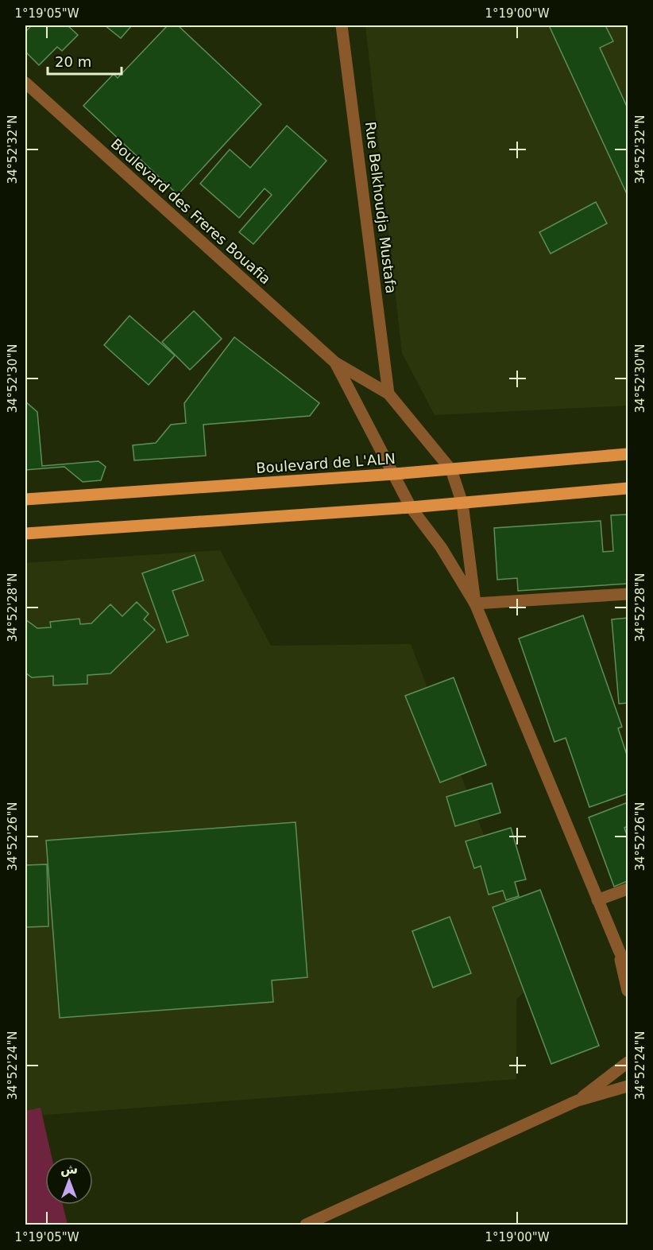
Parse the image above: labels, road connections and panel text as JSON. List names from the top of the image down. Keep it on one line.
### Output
{"streets":{"main road":["Boulevard de L'ALN"],"street":["Rue Belkhoudja Mustafa","Boulevard des Freres Bouafia"]},"scale_bar":"20 m","north":"top","coordinates":["1°19'05\"W","1°19'00\"W","34°52'32\"N","34°52'30\"N","34°52'28\"N","34°52'26\"N","34°52'24\"N"]}
